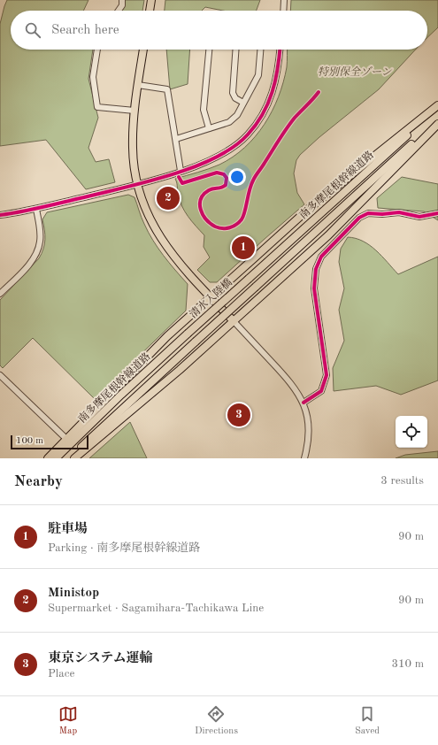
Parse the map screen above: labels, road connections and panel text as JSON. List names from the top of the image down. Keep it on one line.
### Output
{"streets":{"main road":["南多摩尾根幹線道路","清水入陸橋"]},"crossings":[["南多摩尾根幹線道路","清水入陸橋"]],"parks":["特別保全ゾーン"],"scale_bar":"100 m","page":{"search":"Search here","pins":["2","1","3"],"scale":"100 m","heading":["Nearby","3 results"],"list":[{"mark":"1","name":"駐車場","note":"Parking · 南多摩尾根幹線道路","value":"90 m"},{"mark":"2","name":"Ministop","note":"Supermarket · Sagamihara-Tachikawa Line","value":"90 m"},{"mark":"3","name":"東京システム運輸","note":"Place","value":"310 m"}],"nav":["Map","Directions","Saved"]}}
